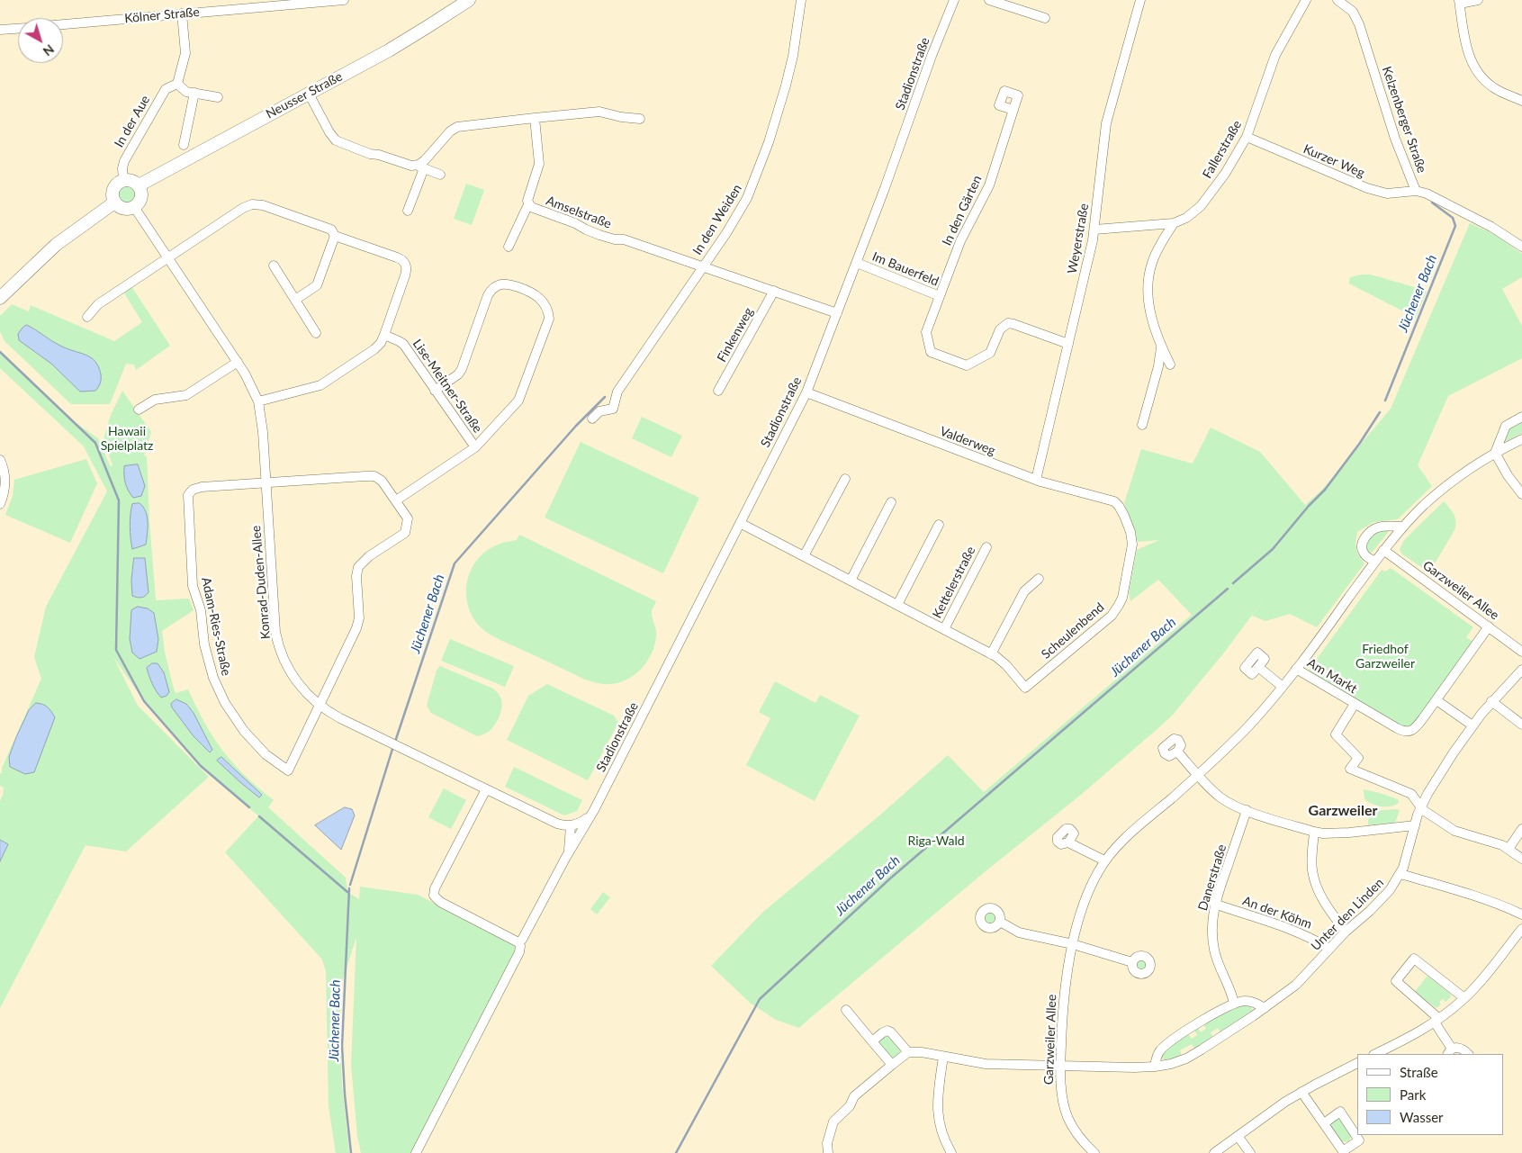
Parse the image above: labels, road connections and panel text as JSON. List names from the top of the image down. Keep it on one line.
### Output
{"streets":{"main road":["Neusser Straße"],"street":["Kölner Straße","Stadionstraße","Kelzenberger Straße","In der Aue","Fallerstraße","Kurzer Weg","In den Gärten","Amselstraße","In den Weiden","Weyerstraße","Im Bauerfeld","Finkenweg","Lise-Meitner-Straße","Valderweg","Konrad-Duden-Allee","Kettelerstraße","Garzweiler Allee","Adam-Ries-Straße","Scheulenbend","Am Markt","Danerstraße","An der Köhm","Unter den Linden"]},"crossings":[["Stadionstraße","Amselstraße"],["Stadionstraße","Im Bauerfeld"],["Stadionstraße","Valderweg"],["Stadionstraße","Kettelerstraße"],["Neusser Straße","In der Aue"],["Neusser Straße","Konrad-Duden-Allee"],["Kelzenberger Straße","Kurzer Weg"],["In der Aue","Konrad-Duden-Allee"],["Fallerstraße","Kurzer Weg"],["Fallerstraße","Weyerstraße"],["In den Gärten","Im Bauerfeld"],["Amselstraße","In den Weiden"],["Amselstraße","Finkenweg"],["Weyerstraße","Im Bauerfeld"],["Weyerstraße","Valderweg"],["Valderweg","Scheulenbend"],["Konrad-Duden-Allee","Adam-Ries-Straße"],["Kettelerstraße","Scheulenbend"],["Garzweiler Allee","Am Markt"],["Garzweiler Allee","Unter den Linden"],["Am Markt","Unter den Linden"],["Danerstraße","An der Köhm"],["An der Köhm","Unter den Linden"]],"districts":["Garzweiler"],"water":["Jüchener Bach"],"parks":["Hawaii Spielplatz","Friedhof Garzweiler","Riga-Wald"],"legend":["Straße","Park","Wasser"],"north":"bottom right"}
